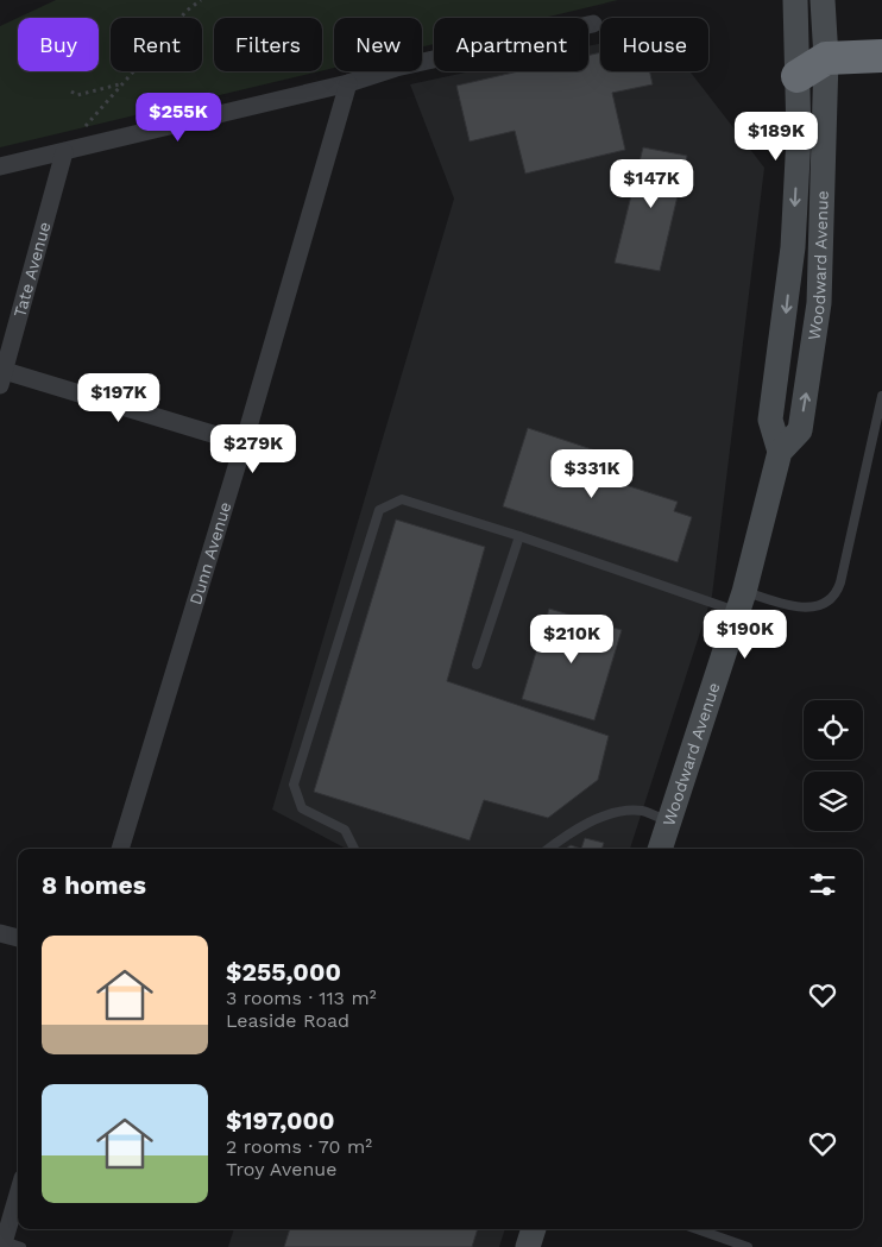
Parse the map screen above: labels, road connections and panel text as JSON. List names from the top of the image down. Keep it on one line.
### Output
{"streets":{"main road":["Woodward Avenue"],"street":["Tate Avenue","Dunn Avenue"]},"page":{"chip":["Buy","Rent","Filters","New","Apartment","House"],"price":["$255K","$189K","$147K","$197K","$279K","$331K","$190K","$210K"],"heading":"8 homes","list":[{"name":"$255,000","note":"3 rooms · 113 m² · Leaside Road"},{"name":"$197,000","note":"2 rooms · 70 m² · Troy Avenue"}]}}
